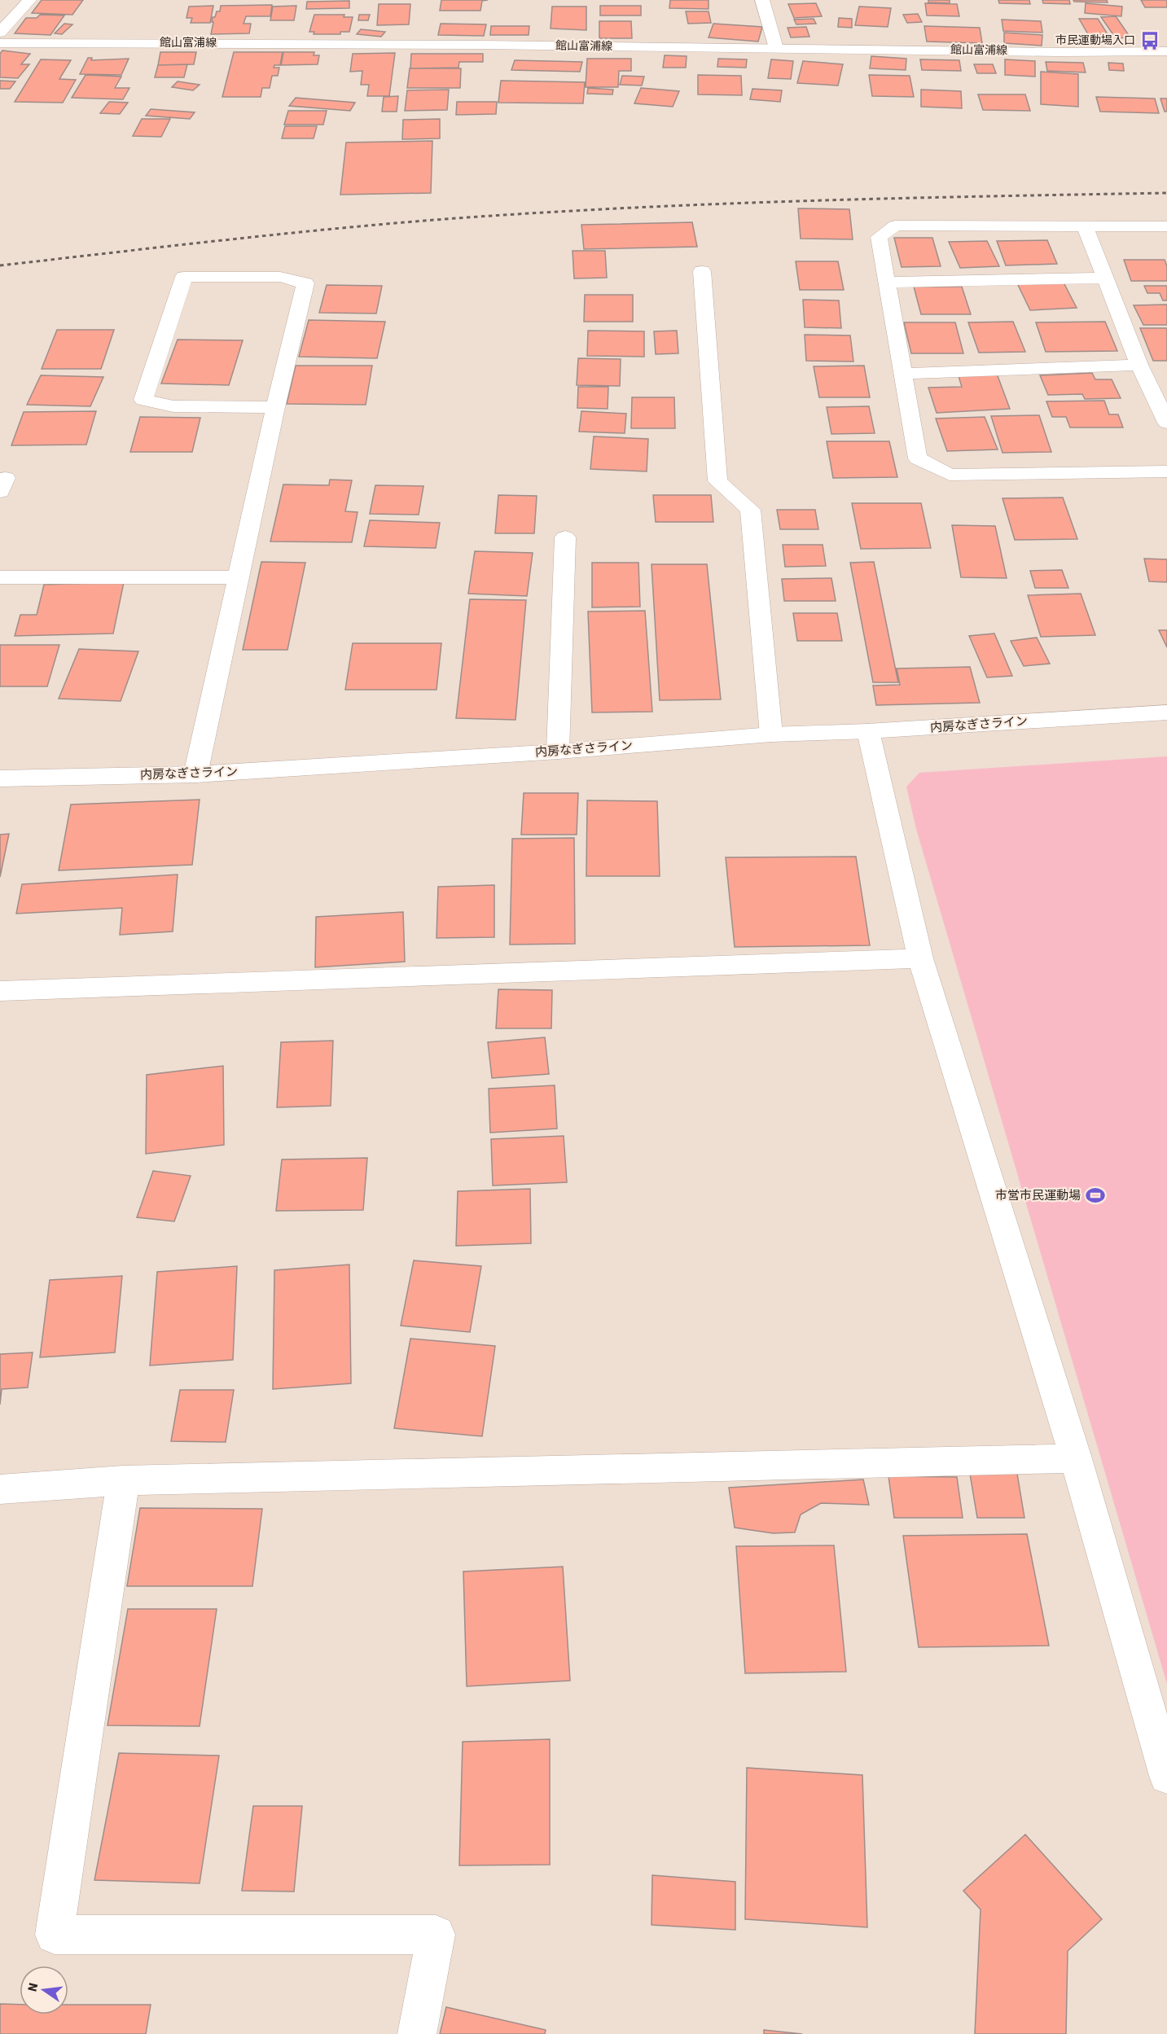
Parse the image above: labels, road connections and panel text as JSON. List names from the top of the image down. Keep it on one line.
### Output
{"streets":{"street":["館山富浦線","内房なぎさライン"]},"places":{"bus stop":["市民運動場入口"],"sports":["市営市民運動場"]},"north":"left"}
